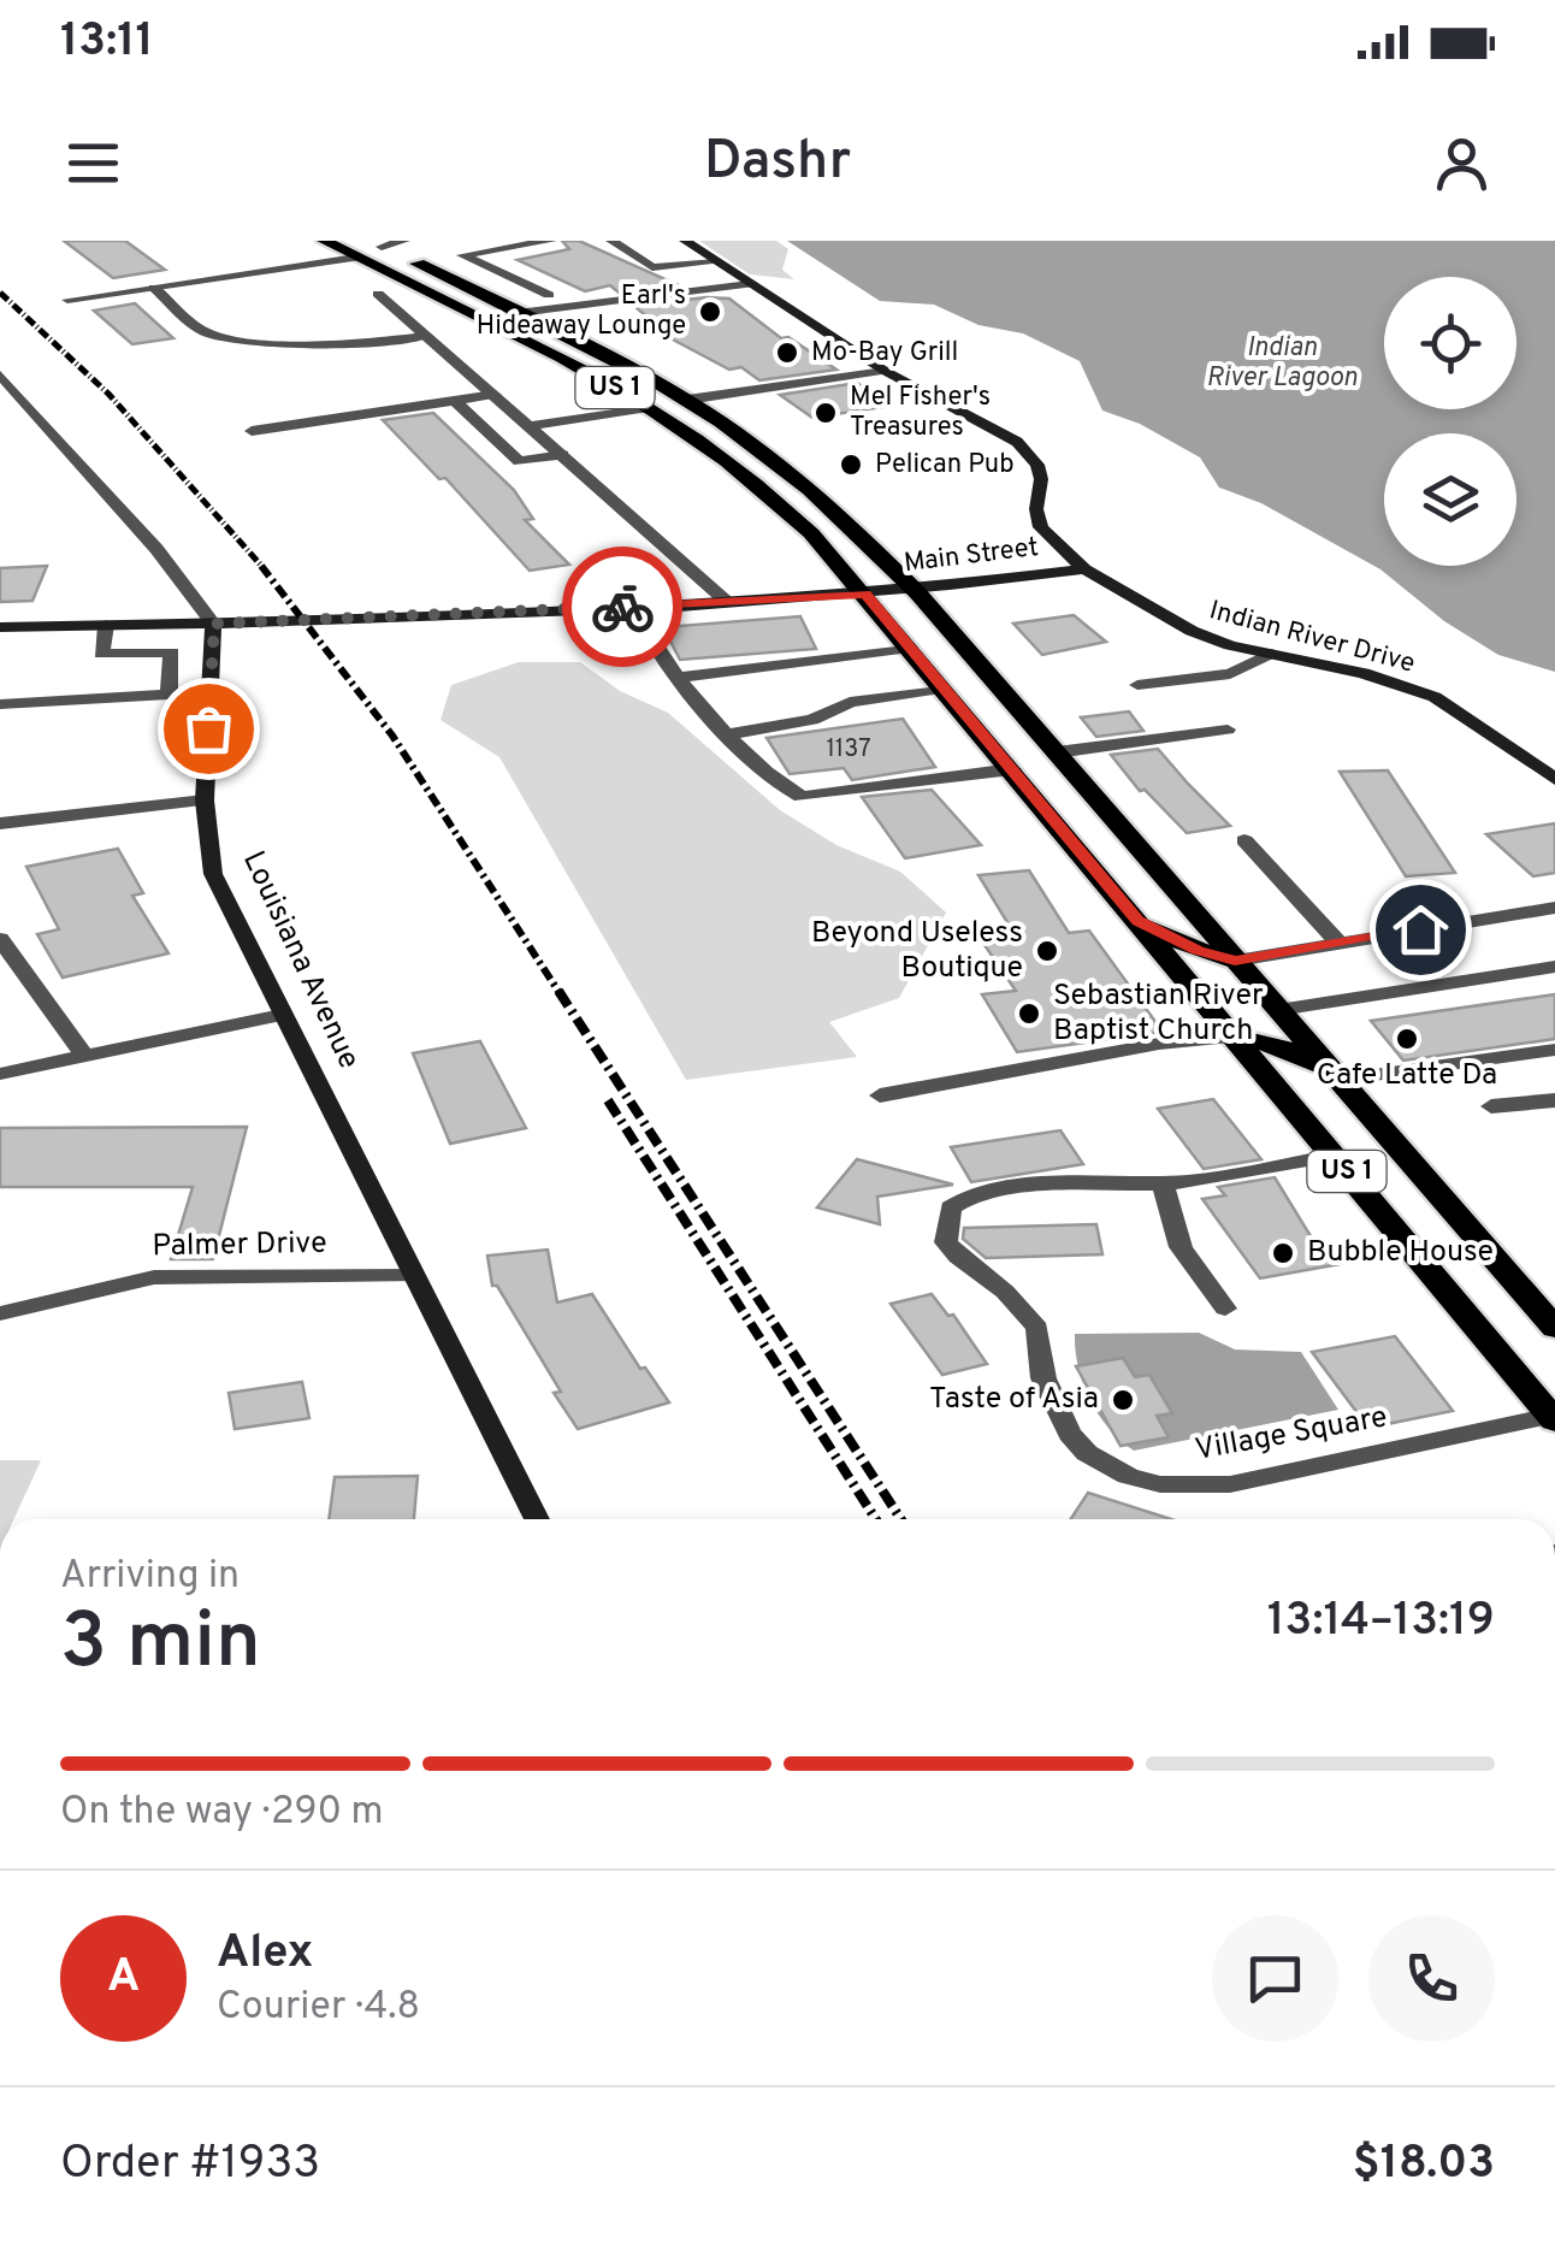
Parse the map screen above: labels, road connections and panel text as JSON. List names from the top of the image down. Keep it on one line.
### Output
{"streets":{"main road":["US 1"],"street":["Main Street","Indian River Drive","Louisiana Avenue","Palmer Drive","Village Square"]},"crossings":[["US 1","Main Street"],["US 1","Village Square"],["Main Street","Indian River Drive"],["Main Street","Louisiana Avenue"],["Louisiana Avenue","Palmer Drive"]],"water":["Indian River Lagoon"],"places":["Earl's Hideaway Lounge","Mo-Bay Grill","Mel Fisher's Treasures","Pelican Pub","Beyond Useless Boutique","Sebastian River Baptist Church","Cafe Latte Da","Bubble House","Taste of Asia"],"house_numbers":["1137"],"page":{"status":"13:11","header":"Dashr","heading":["3 min","Arriving in","13:14–13:19"],"panel":["Alex","Courier · 4.8","Order #1933","$18.03"],"bar":"On the way · 290 m","round":"A"}}
